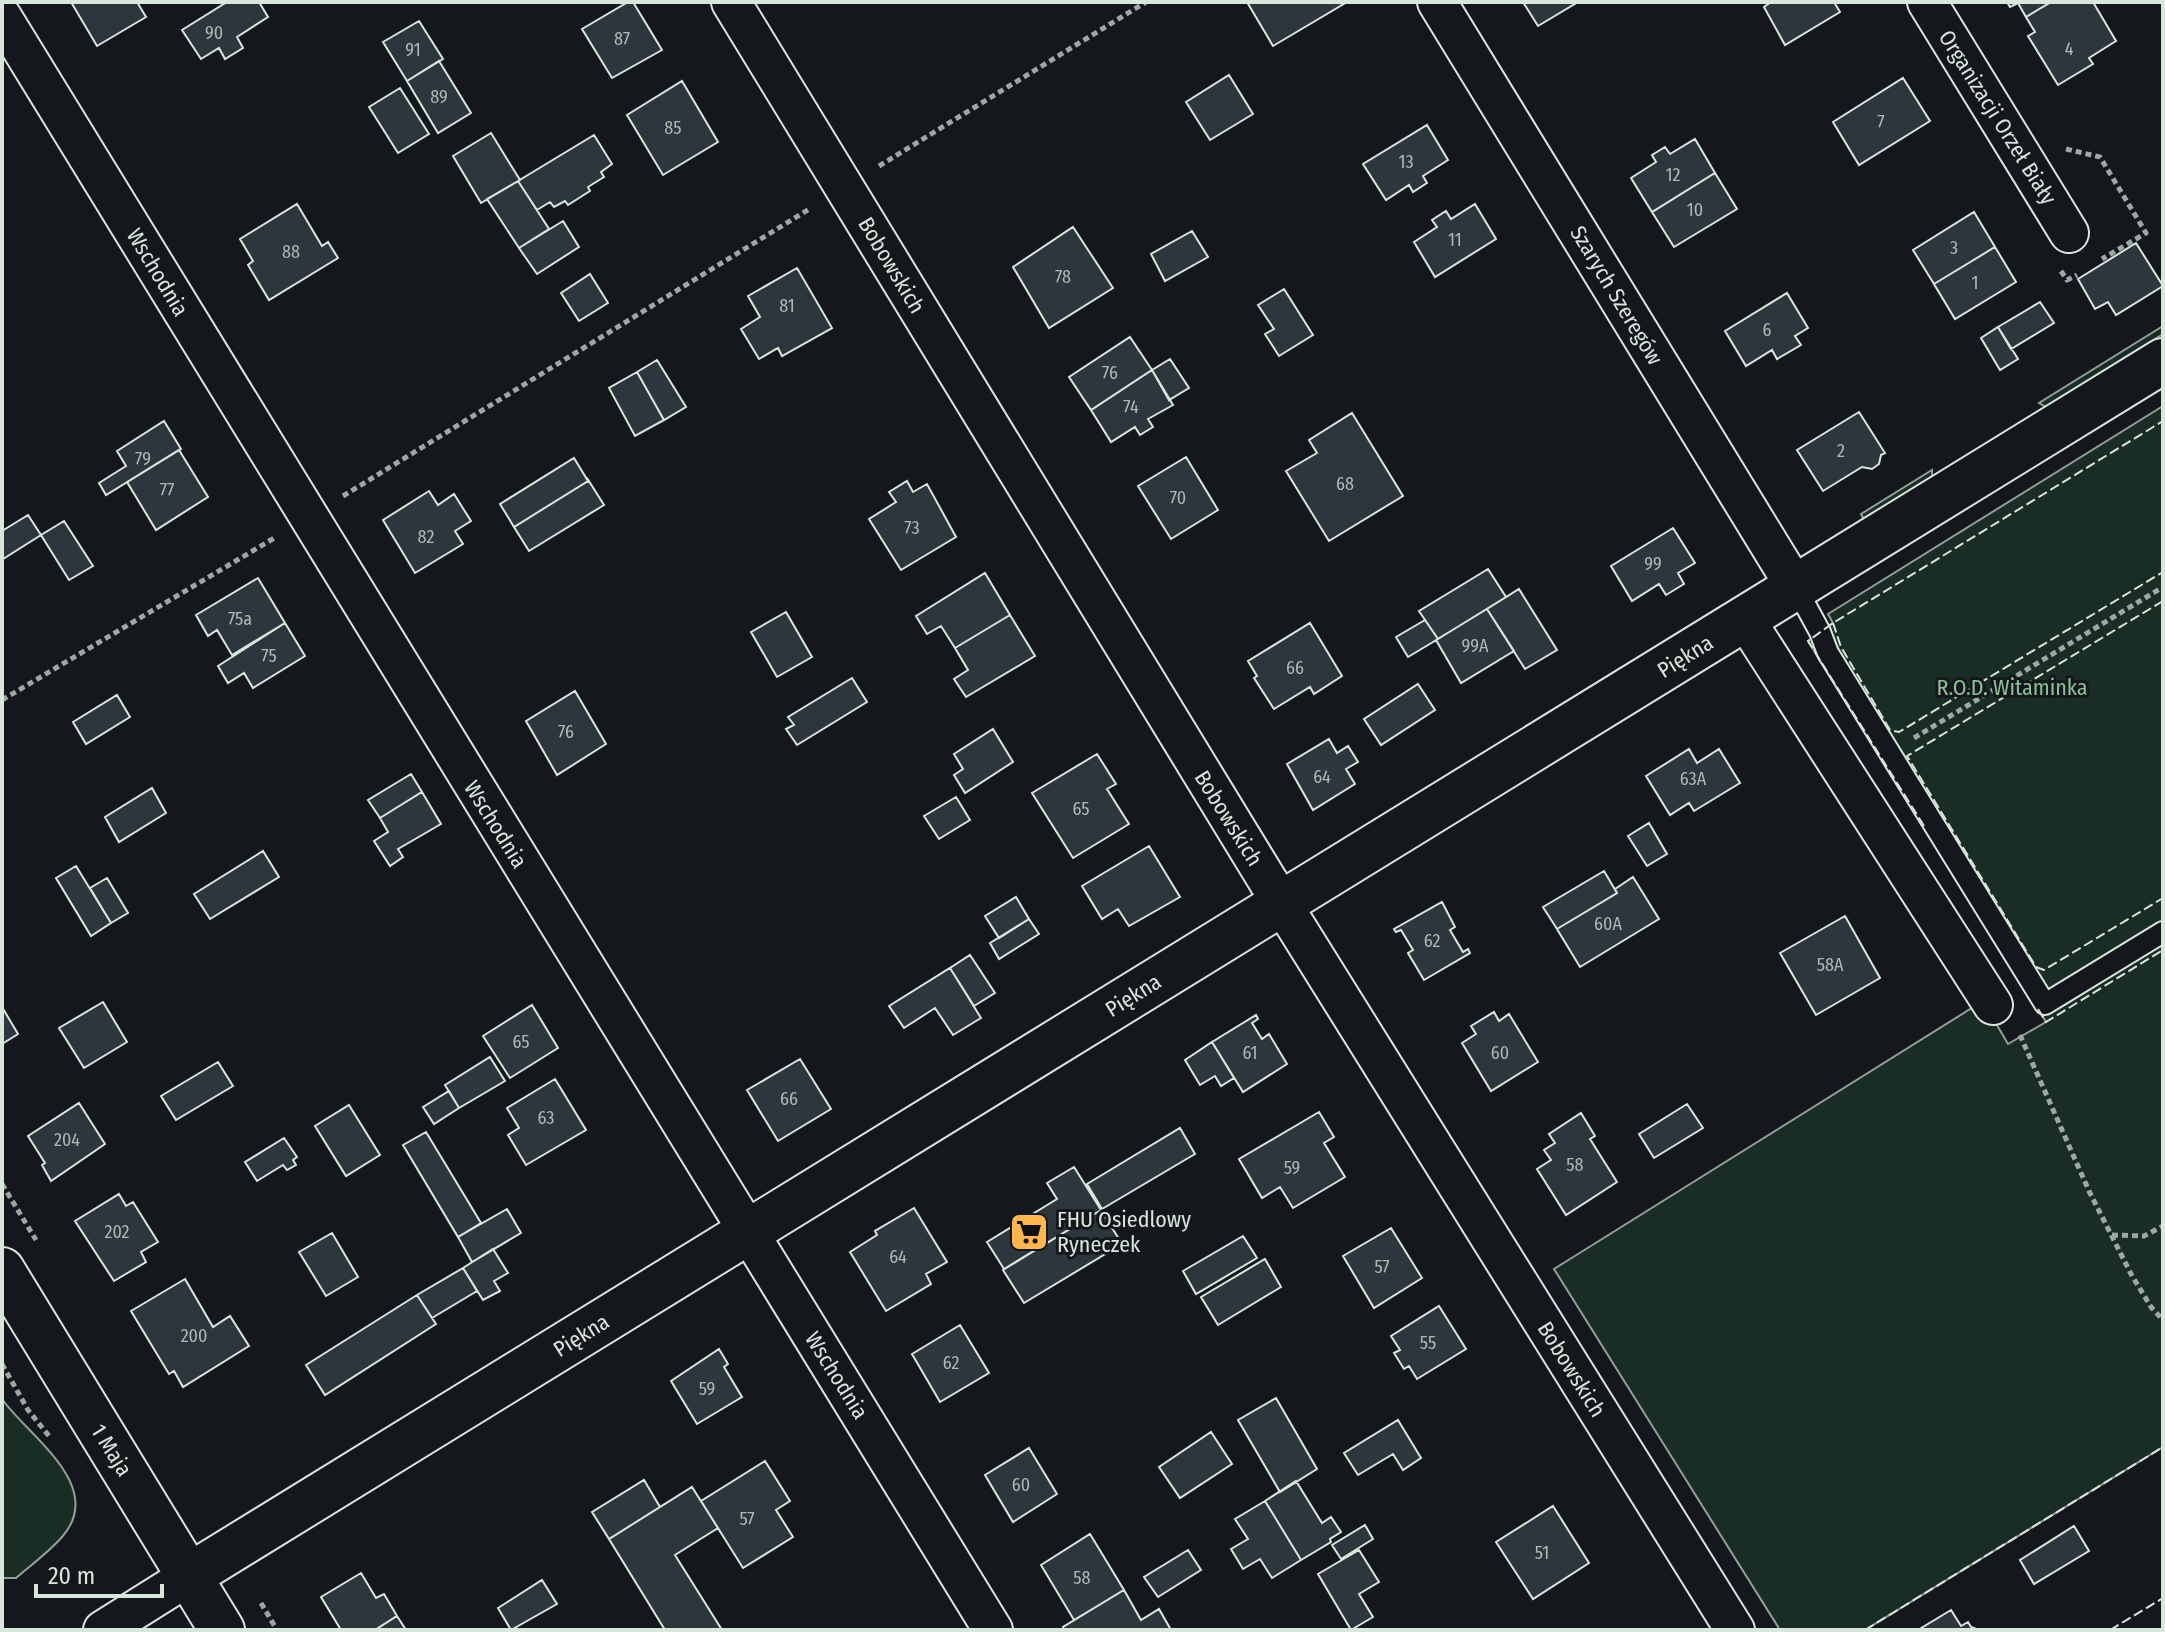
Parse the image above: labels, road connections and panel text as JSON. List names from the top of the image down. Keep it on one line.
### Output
{"streets":{"street":["Organizacji Orzeł Biały","Bobowskich","Wschodnia","Szarych Szeregów","Piękna","1 Maja"]},"crossings":[["Bobowskich","Piękna"],["Wschodnia","Piękna"],["Szarych Szeregów","Piękna"],["Piękna","1 Maja"]],"parks":["R.O.D. Witaminka"],"places":{"supermarket":["FHU Osiedlowy Ryneczek"]},"house_numbers":["90","87","4","91","89","7","85","13","12","10","11","3","88","78","1","81","6","76","74","2","79","68","77","70","73","82","99","75a","99A","75","66","76","64","63A","65","60A","62","58A","65","61","60","66","63","204","58","59","202","64","57","200","55","62","59","60","57","51","58"],"scale_bar":"20 m"}
